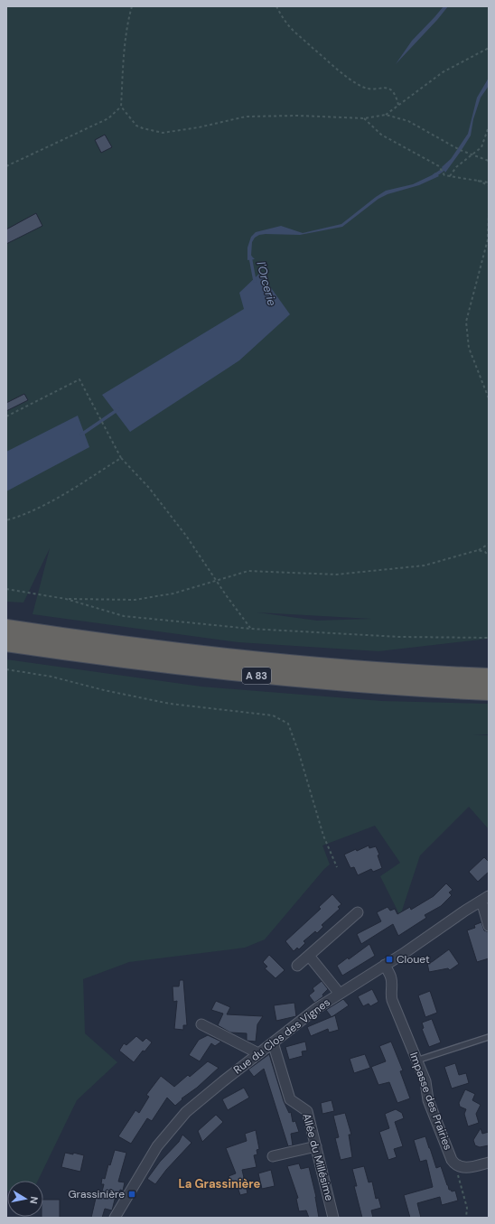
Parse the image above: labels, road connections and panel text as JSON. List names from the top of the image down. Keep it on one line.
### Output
{"streets":{"highway":["A 83"],"street":["Rue du Clos des Vignes","Impasse des Prairies","Allée du Millésime"]},"crossings":[["Rue du Clos des Vignes","Impasse des Prairies"],["Rue du Clos des Vignes","Allée du Millésime"]],"districts":["La Grassinière"],"water":["l'Orcerie"],"places":{"transit":["Clouet","Grassinière"]},"north":"right"}
